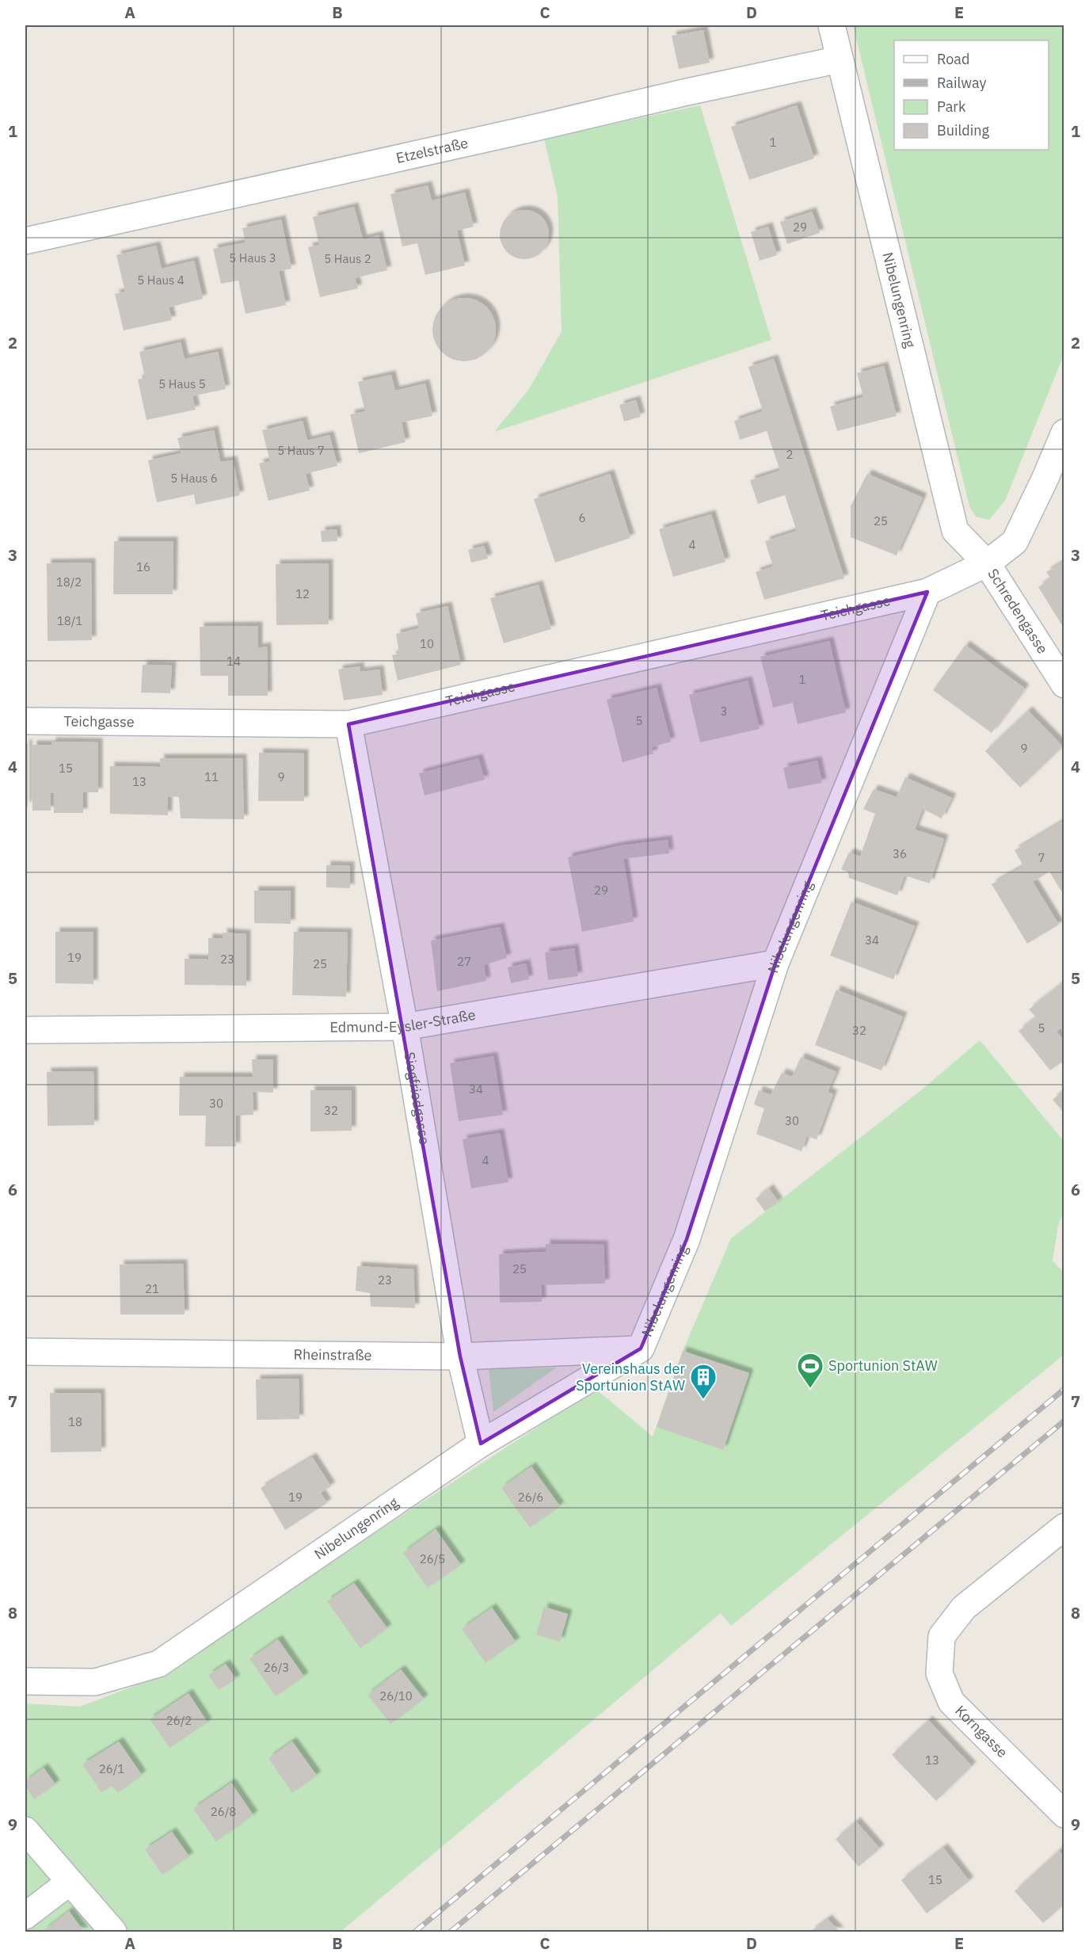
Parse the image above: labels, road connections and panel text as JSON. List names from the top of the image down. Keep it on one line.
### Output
{"streets":{"street":["Etzelstraße","Nibelungenring","Teichgasse","Schredengasse","Edmund-Eysler-Straße","Siegfriedgasse","Rheinstraße","Korngasse"]},"crossings":[["Etzelstraße","Nibelungenring"],["Nibelungenring","Teichgasse"],["Nibelungenring","Schredengasse"],["Nibelungenring","Edmund-Eysler-Straße"],["Nibelungenring","Siegfriedgasse"],["Nibelungenring","Rheinstraße"],["Teichgasse","Schredengasse"],["Teichgasse","Siegfriedgasse"],["Edmund-Eysler-Straße","Siegfriedgasse"],["Siegfriedgasse","Rheinstraße"]],"places":{"sports":["Sportunion StAW"],"building":["Vereinshaus der Sportunion StAW"]},"house_numbers":["1","29","5 Haus 3","5 Haus 2","5 Haus 4","5 Haus 5","5 Haus 7","2","5 Haus 6","6","25","4","16","18/2","12","18/1","10","14","1","3","5","9","15","11","9","13","36","7","29","34","19","23","27","25","5","32","34","30","32","30","4","25","23","21","18","19","26/6","26/5","26/3","26/10","26/2","13","26/1","26/8","15"],"legend":["Road","Railway","Park","Building"],"grid":{"columns":["A","B","C","D","E"],"rows":["1","2","3","4","5","6","7","8","9"]}}
